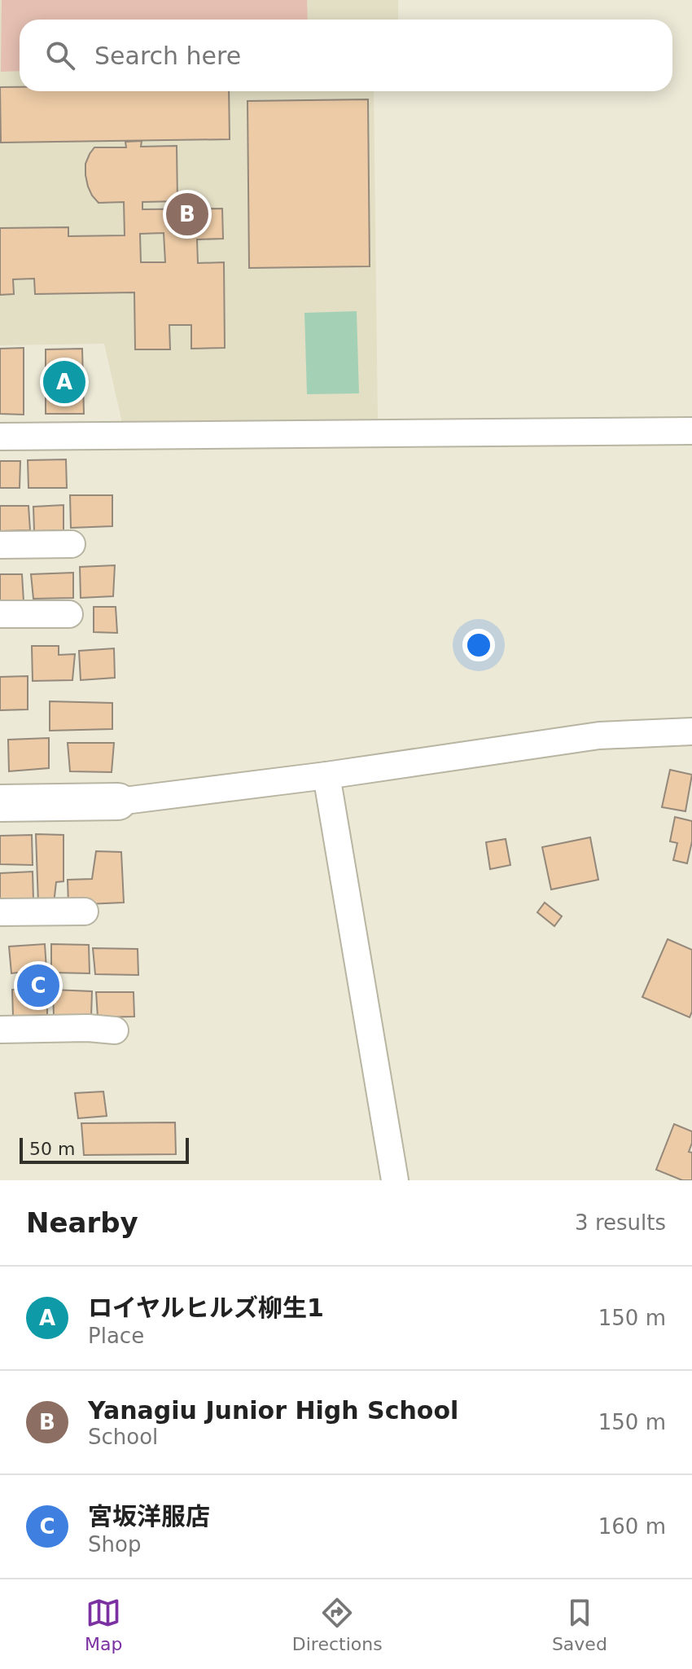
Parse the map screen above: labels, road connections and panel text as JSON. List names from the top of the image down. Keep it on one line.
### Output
{"scale_bar":"50 m","page":{"search":"Search here","pins":["B","A","C"],"scale":"50 m","heading":["Nearby","3 results"],"list":[{"mark":"A","name":"ロイヤルヒルズ柳生1","note":"Place","value":"150 m"},{"mark":"B","name":"Yanagiu Junior High School","note":"School","value":"150 m"},{"mark":"C","name":"宮坂洋服店","note":"Shop","value":"160 m"}],"nav":["Map","Directions","Saved"]}}
